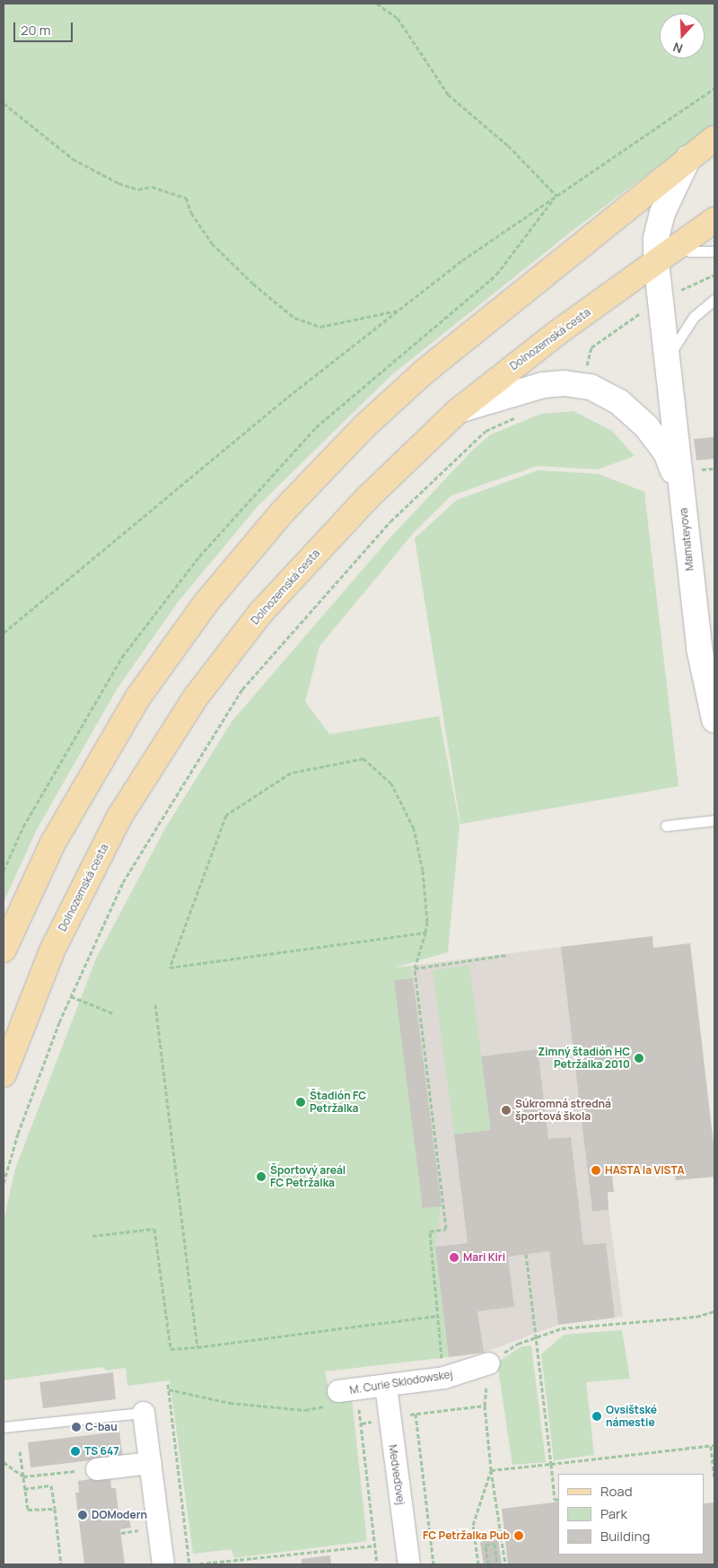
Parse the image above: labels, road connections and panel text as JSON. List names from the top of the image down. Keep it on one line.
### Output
{"streets":{"main road":["Dolnozemská cesta"],"street":["Mamateyova","M. Curie Sklodowskej","Medveďovej"]},"crossings":[["Dolnozemská cesta","Mamateyova"],["M. Curie Sklodowskej","Medveďovej"]],"places":["Zimný štadión HC Petržalka 2010","Štadión FC Petržalka","Súkromná stredná športová škola","HASTA la VISTA","Športový areál FC Petržalka","Mari Kiri","Ovsištské námestie","C-bau","TS 647","DOModern","FC Petržalka Pub"],"legend":["Road","Park","Building"],"scale_bar":"20 m","north":"bottom"}
